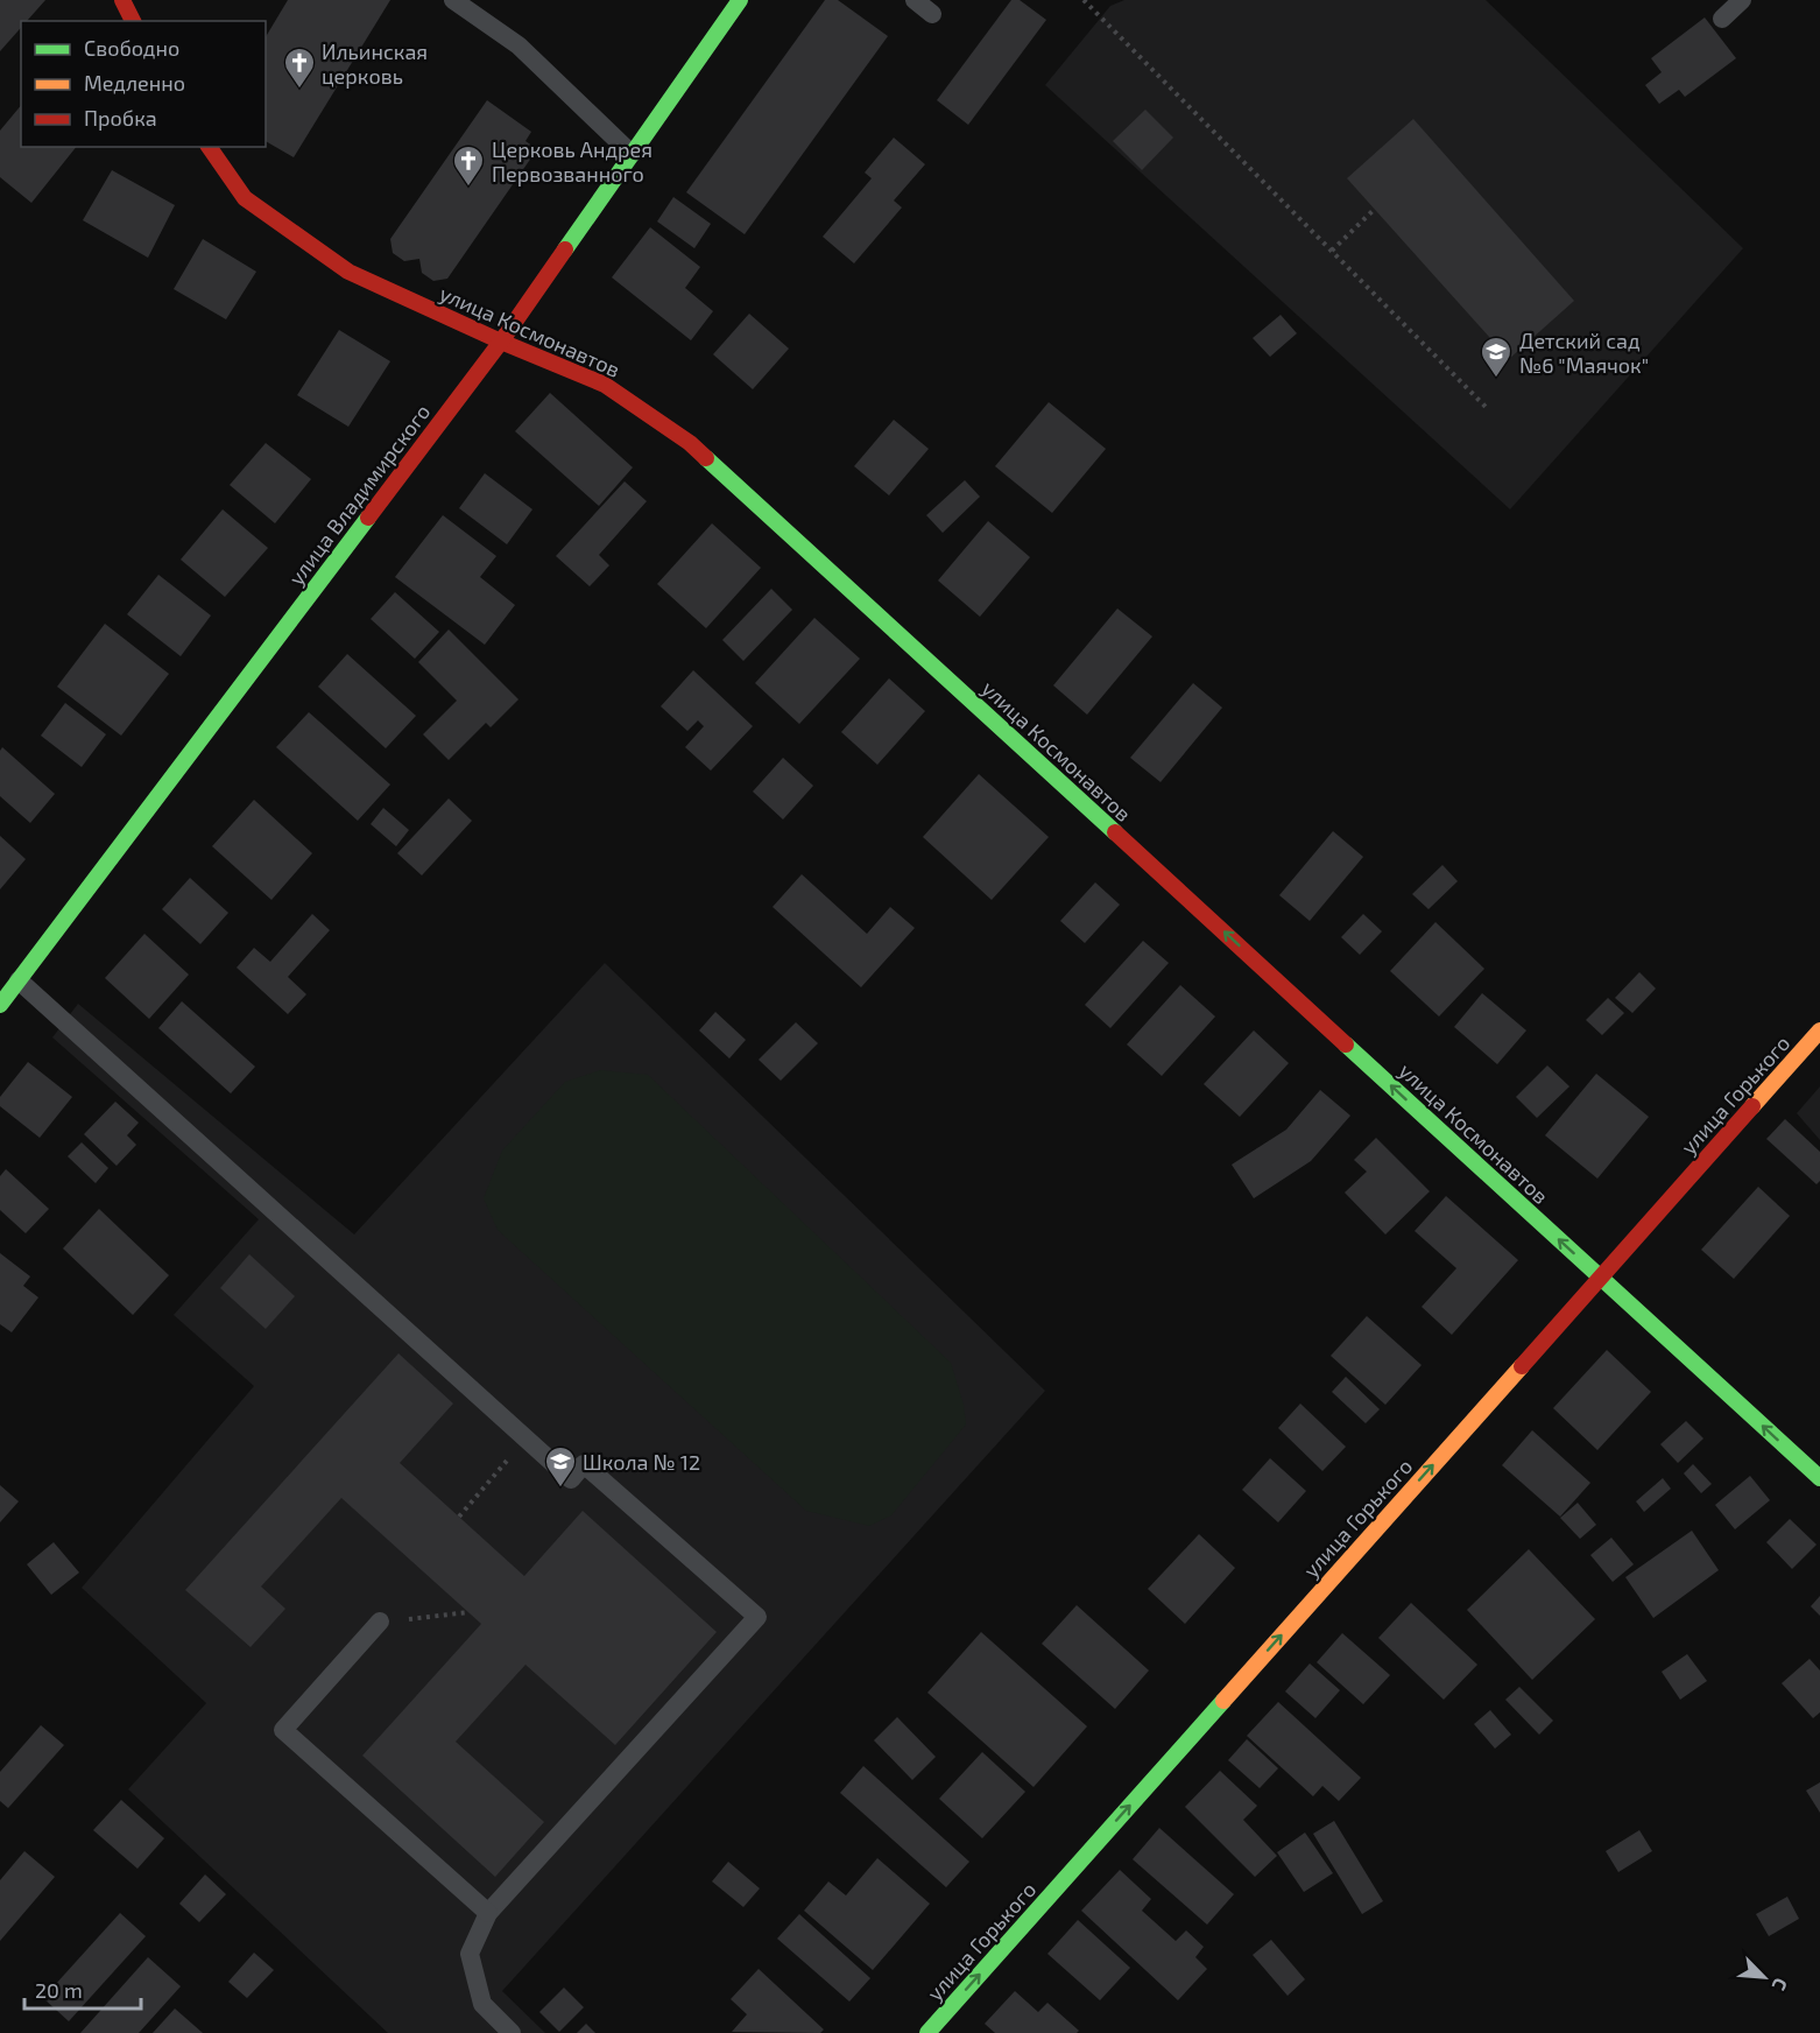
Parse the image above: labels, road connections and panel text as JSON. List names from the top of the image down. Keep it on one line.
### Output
{"streets":{"street":["улица Космонавтов","улица Владимирского","улица Горького"]},"crossings":[["улица Космонавтов","улица Владимирского"],["улица Космонавтов","улица Горького"]],"one_way":["улица Космонавтов","улица Горького"],"places":{"church":["Ильинская церковь","Церковь Андрея Первозванного"],"school or university":["Детский сад №6 \"Маячок\"","Школа № 12"]},"legend":["Свободно","Медленно","Пробка"],"scale_bar":"20 m","north":"bottom right"}
